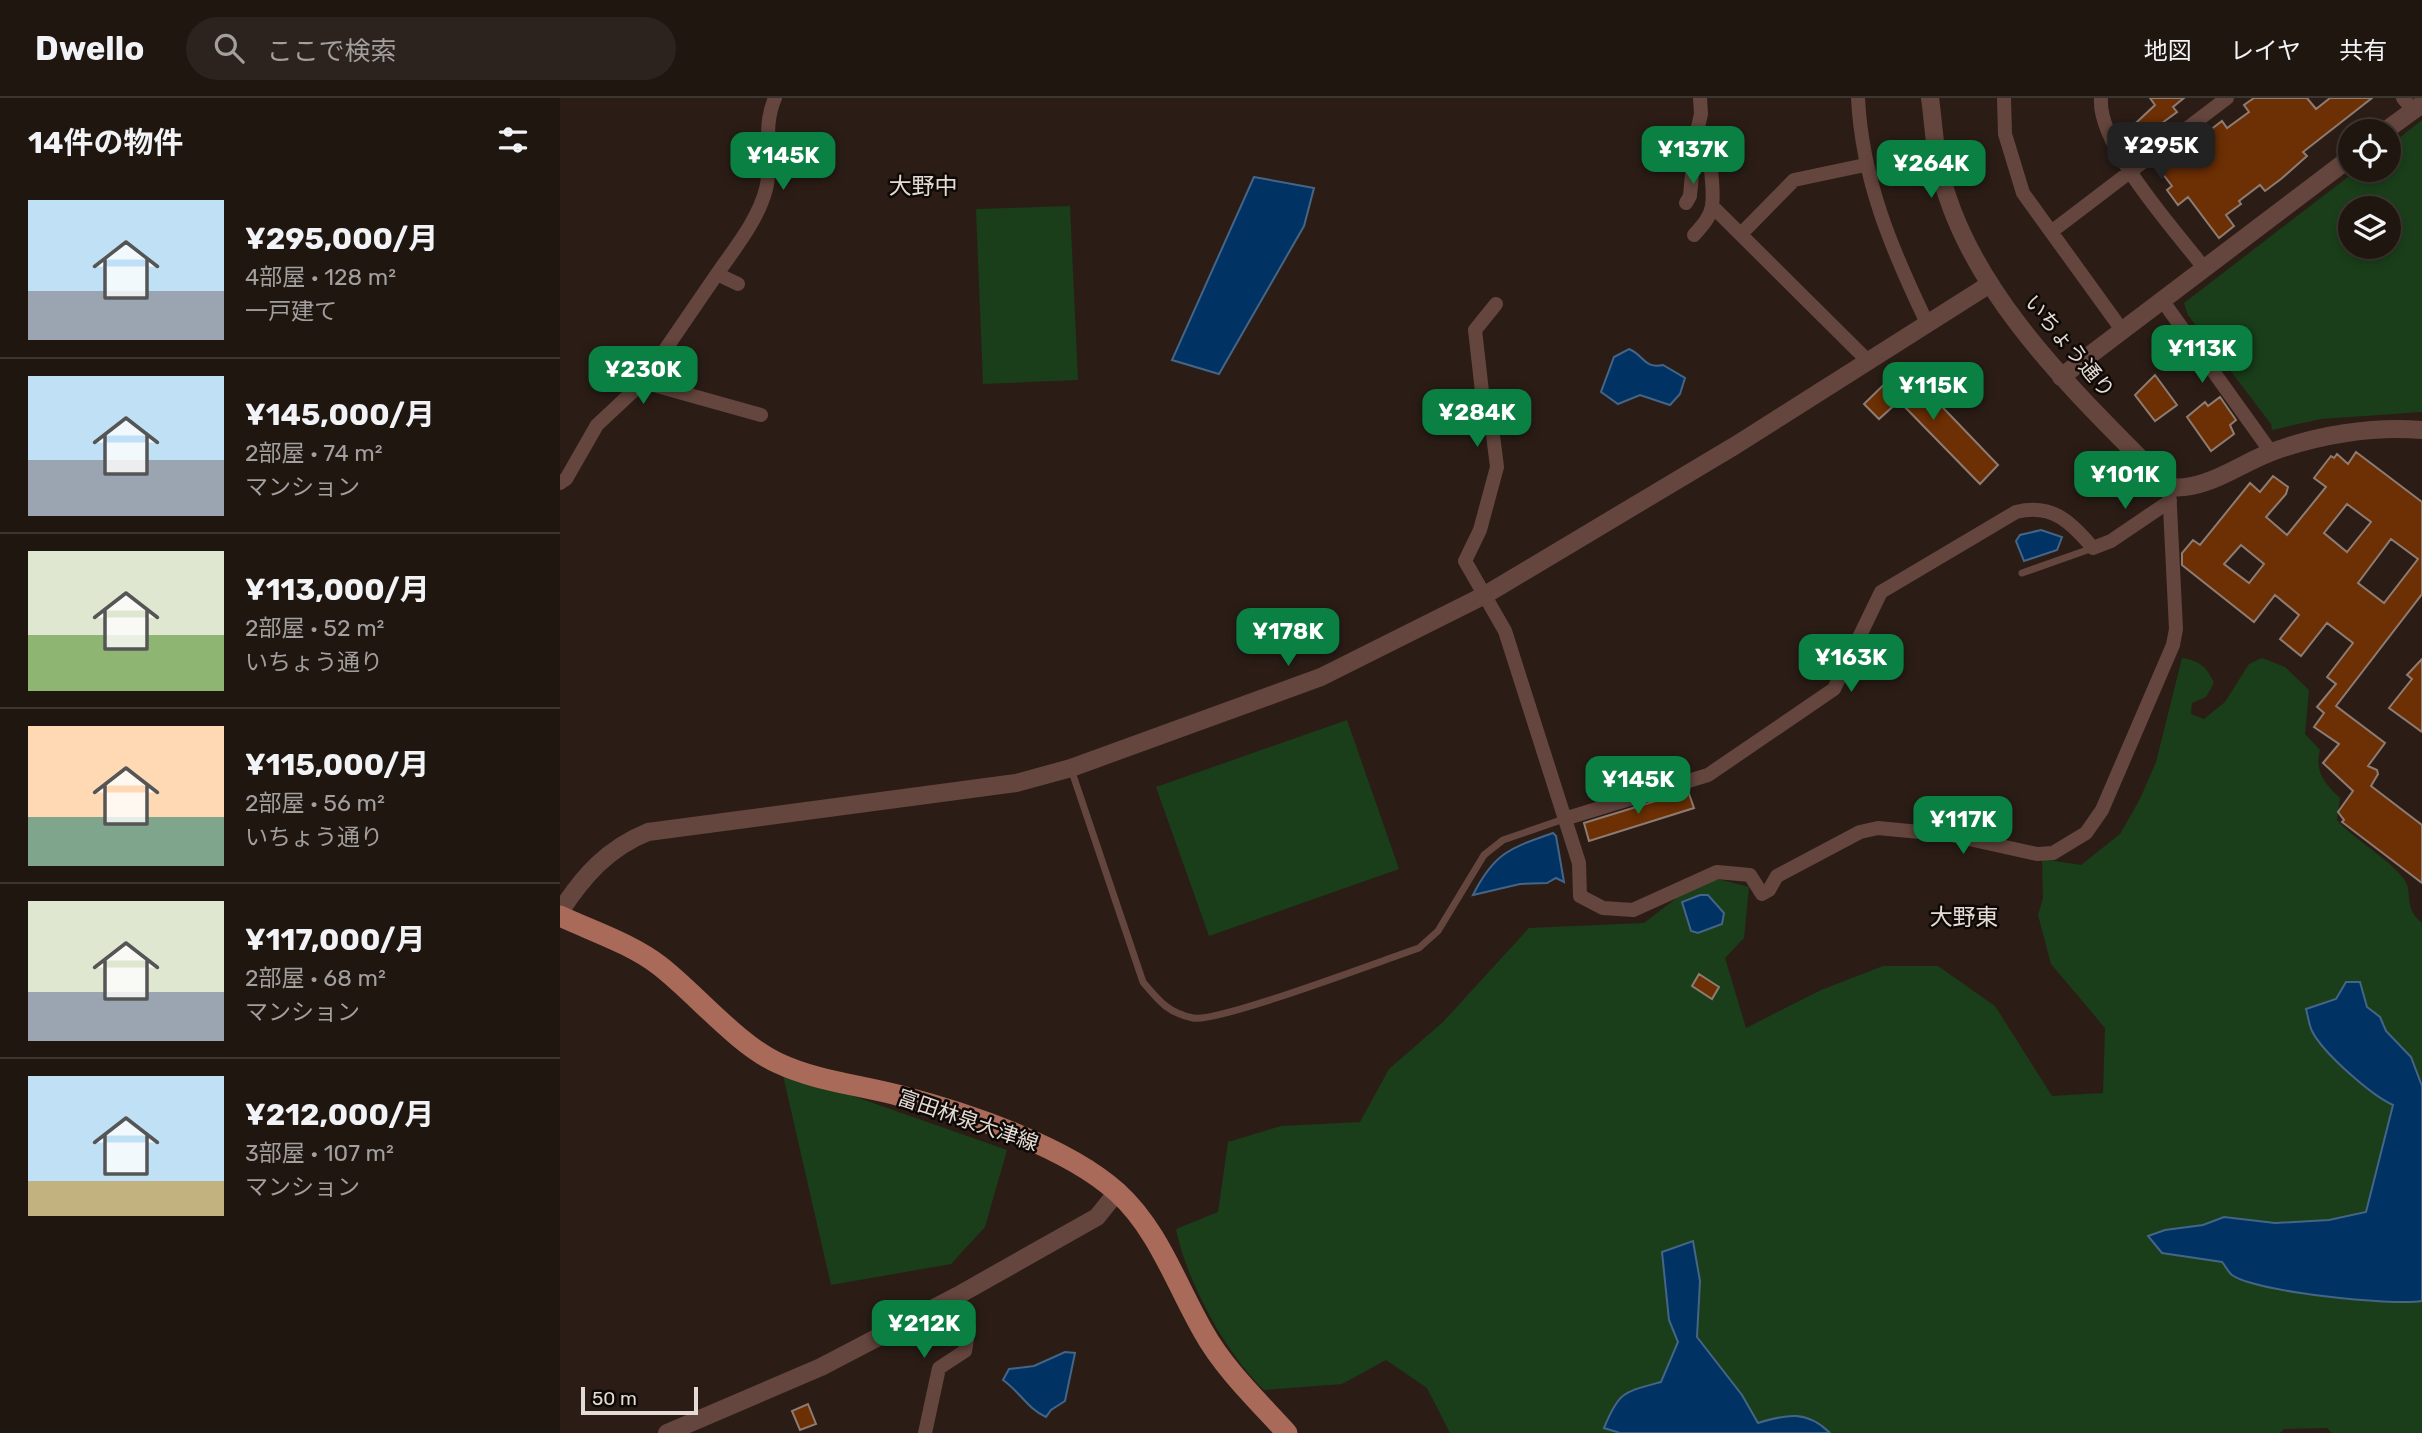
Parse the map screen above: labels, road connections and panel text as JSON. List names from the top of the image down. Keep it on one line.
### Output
{"streets":{"main road":["富田林泉大津線"],"street":["いちょう通り"]},"districts":["大野中","大野東"],"scale_bar":"50 m","page":{"header":"Dwello","search":"ここで検索","nav":["地図","レイヤ","共有"],"heading":"14件の物件","price":["¥295K","¥137K","¥145K","¥264K","¥113K","¥230K","¥115K","¥284K","¥101K","¥178K","¥163K","¥145K","¥117K","¥212K"],"list":[{"name":"¥295,000/月","note":"4部屋 · 128 m² · 一戸建て"},{"name":"¥145,000/月","note":"2部屋 · 74 m² · マンション"},{"name":"¥113,000/月","note":"2部屋 · 52 m² · いちょう通り"},{"name":"¥115,000/月","note":"2部屋 · 56 m² · いちょう通り"},{"name":"¥117,000/月","note":"2部屋 · 68 m² · マンション"},{"name":"¥212,000/月","note":"3部屋 · 107 m² · マンション"}],"scale":"50 m"}}
